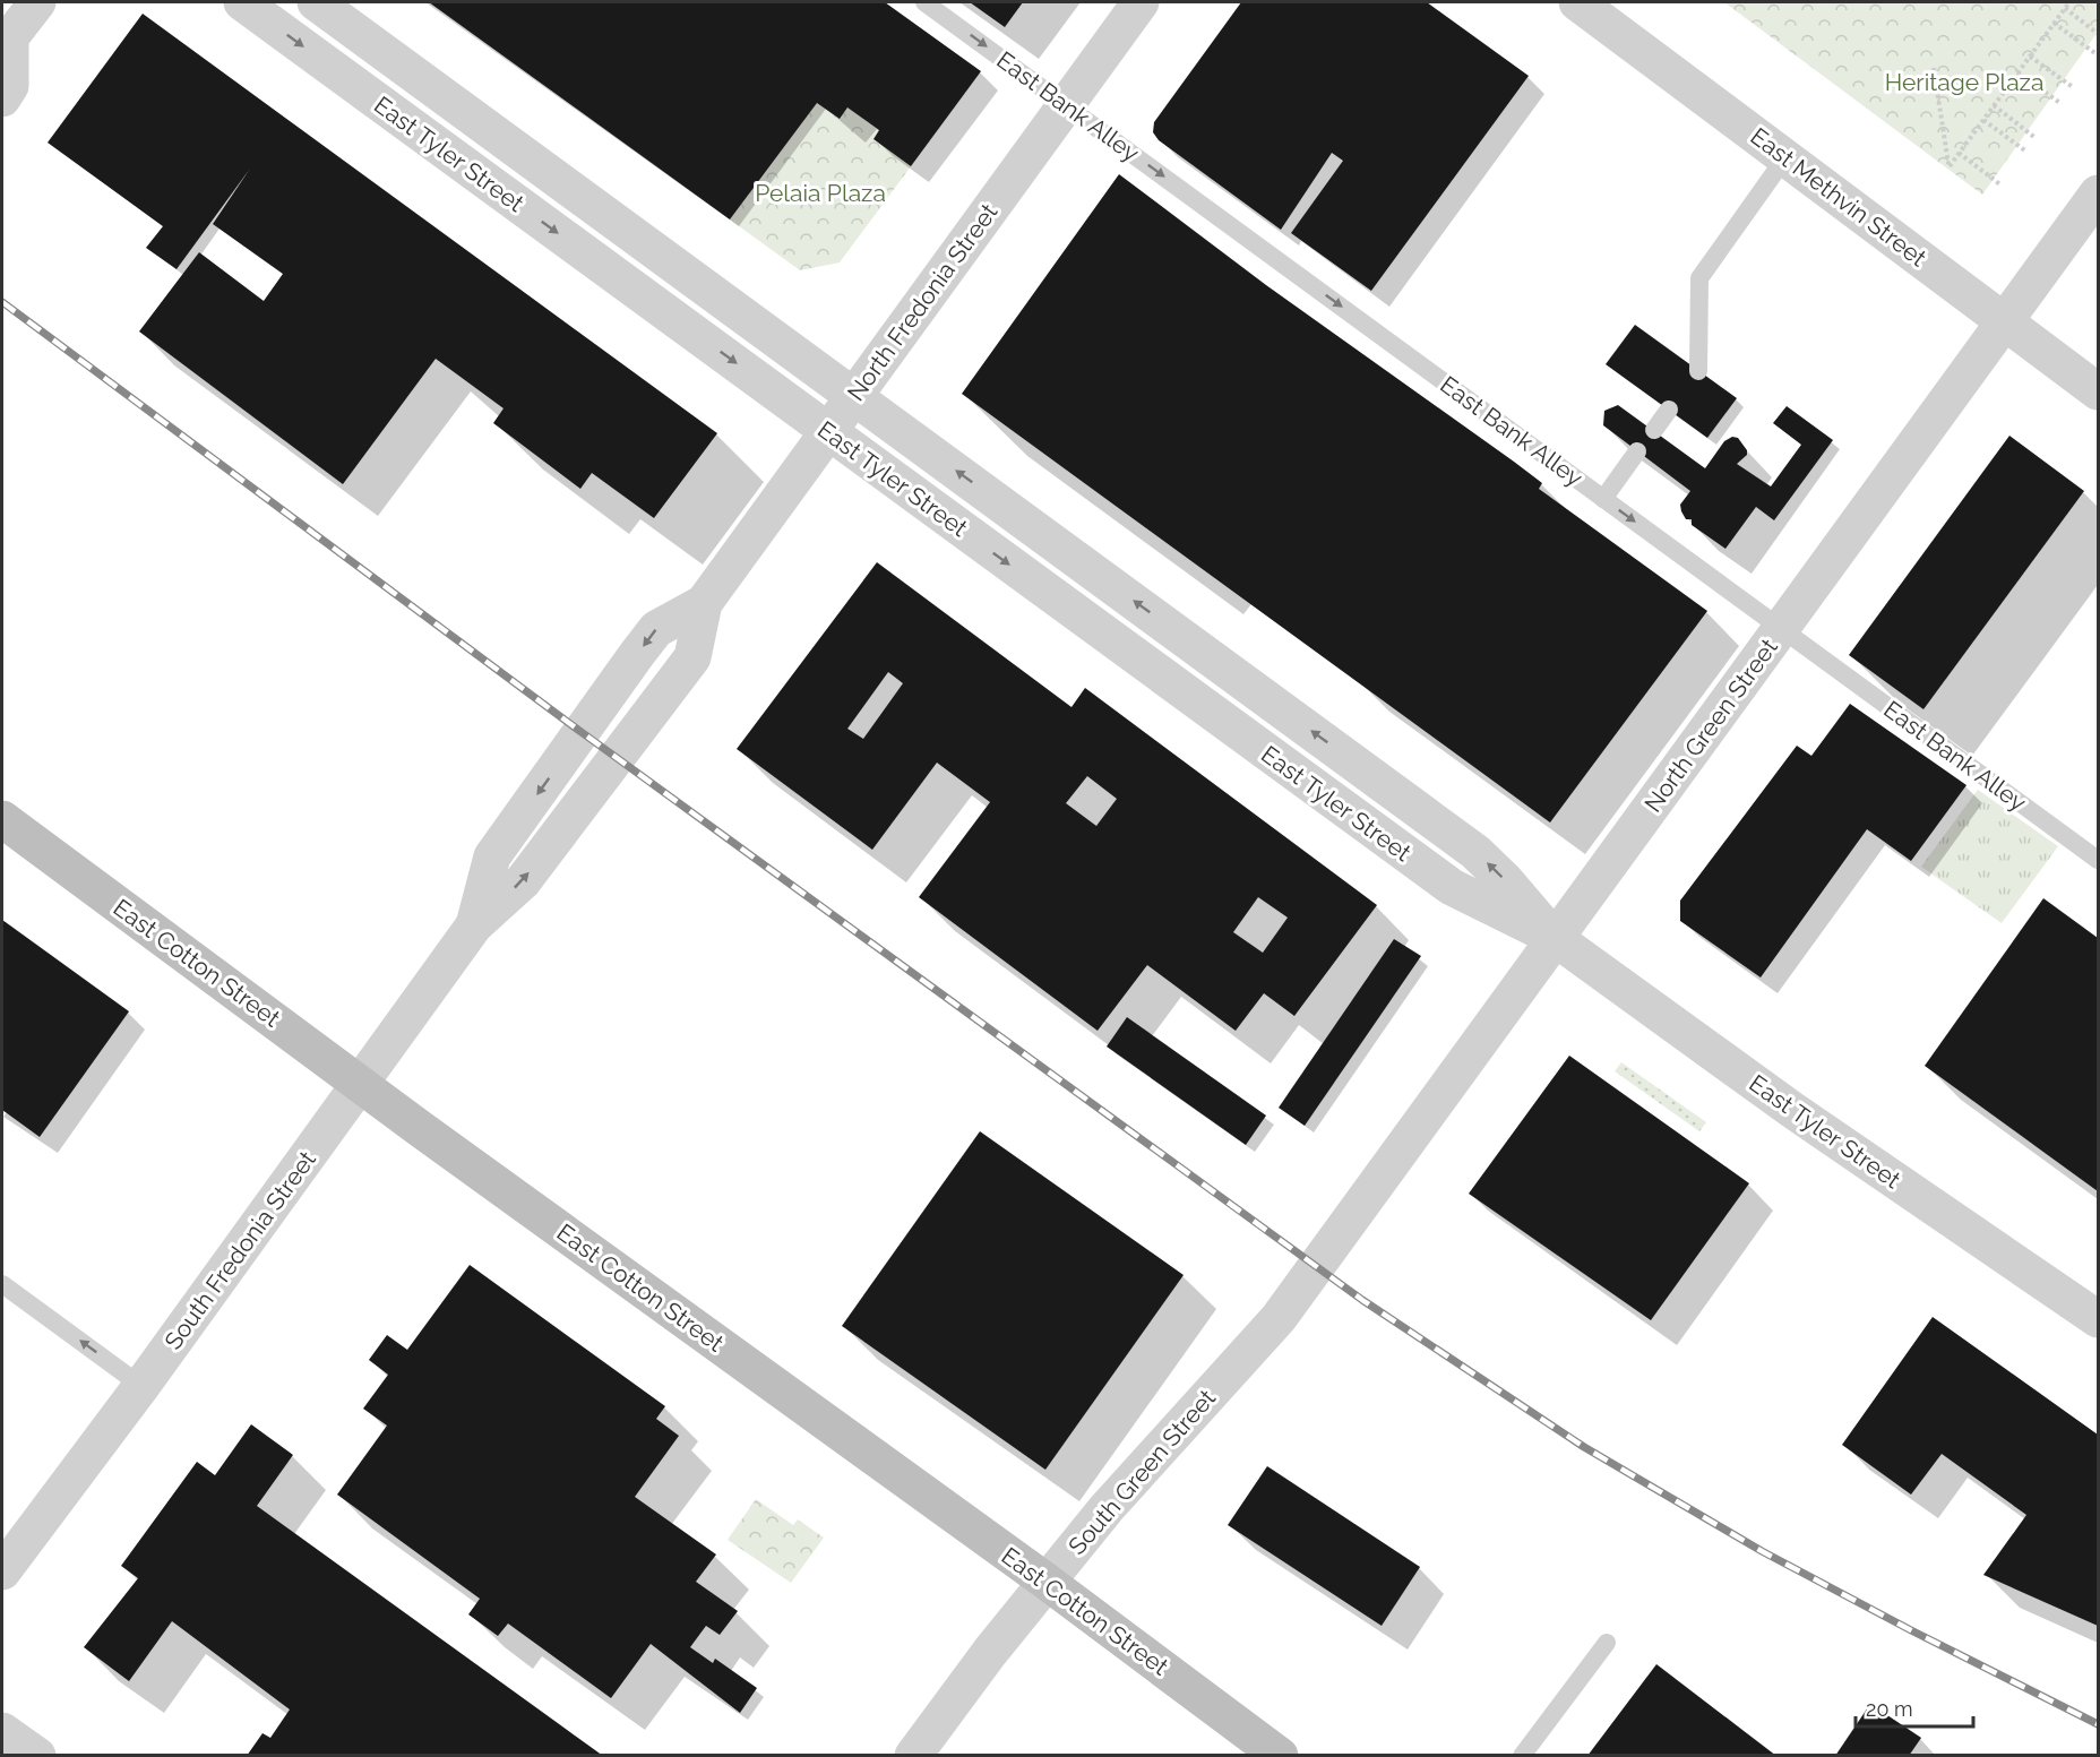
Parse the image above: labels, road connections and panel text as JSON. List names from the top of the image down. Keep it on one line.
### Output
{"streets":{"main road":["East Cotton Street"],"street":["East Tyler Street","East Methvin Street","North Fredonia Street","North Green Street","South Fredonia Street","South Green Street"],"lane":["East Bank Alley"]},"crossings":[["East Bank Alley","North Fredonia Street"],["East Bank Alley","North Green Street"],["East Tyler Street","North Fredonia Street"],["East Tyler Street","North Green Street"],["East Methvin Street","North Green Street"],["North Fredonia Street","South Fredonia Street"],["North Green Street","South Green Street"],["East Cotton Street","South Fredonia Street"],["East Cotton Street","South Green Street"]],"one_way":["East Bank Alley"],"parks":["Heritage Plaza","Pelaia Plaza"],"scale_bar":"20 m"}
